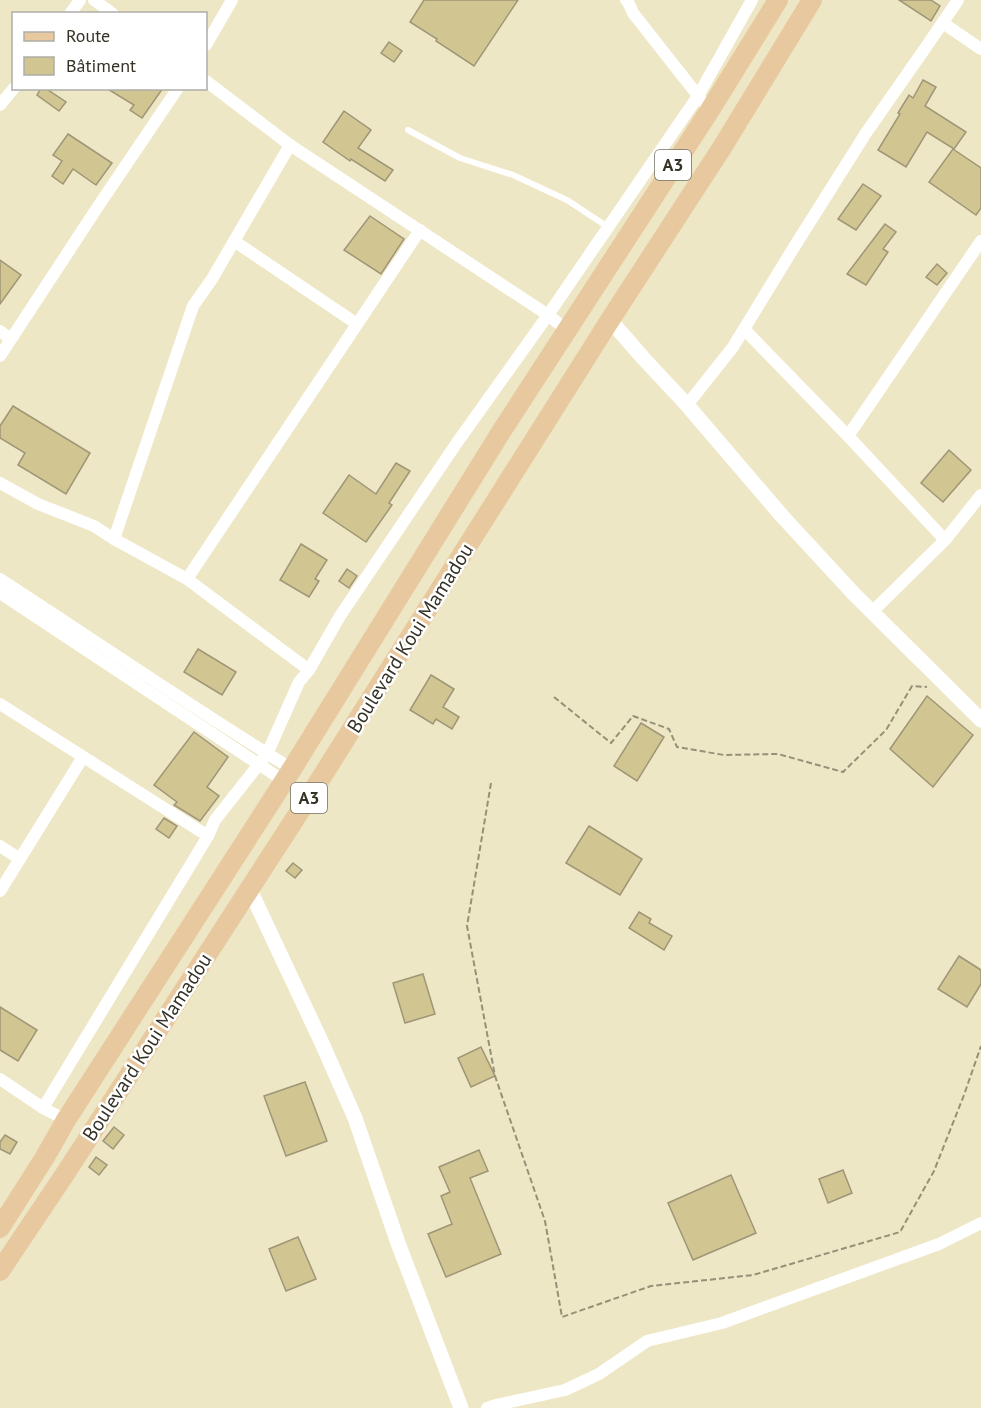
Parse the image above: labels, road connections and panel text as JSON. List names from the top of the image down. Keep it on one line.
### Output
{"streets":{"main road":["A3","Boulevard Koui Mamadou"]},"legend":["Route","Bâtiment"]}
